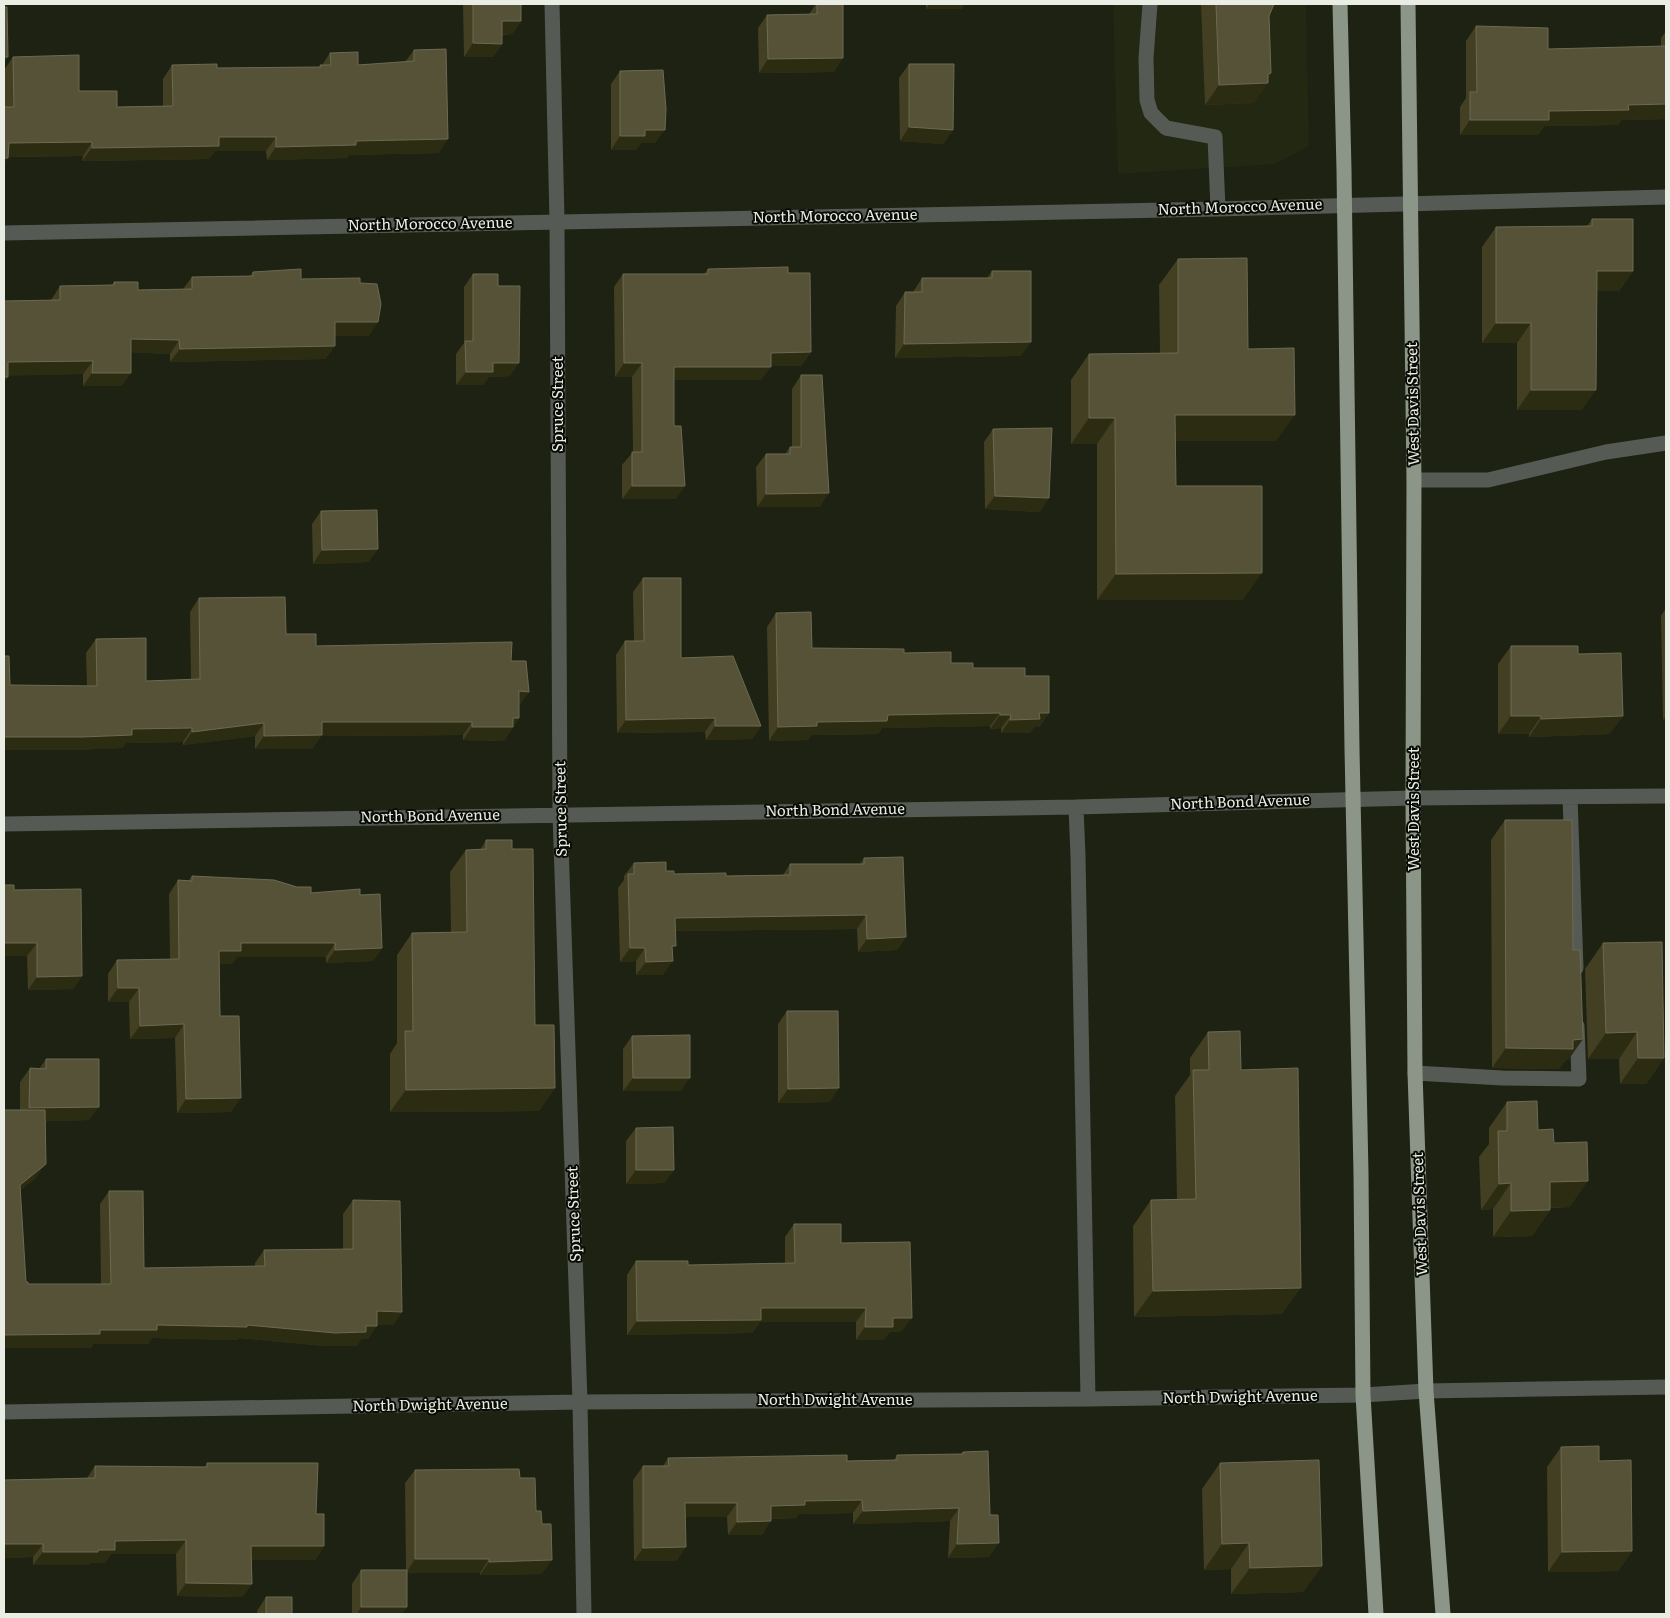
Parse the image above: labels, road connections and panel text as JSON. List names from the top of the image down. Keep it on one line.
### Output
{"streets":{"main road":["West Davis Street"],"street":["North Morocco Avenue","Spruce Street","North Bond Avenue","North Dwight Avenue"]},"crossings":[["North Morocco Avenue","Spruce Street"],["North Morocco Avenue","West Davis Street"],["Spruce Street","North Bond Avenue"],["Spruce Street","North Dwight Avenue"],["West Davis Street","North Bond Avenue"],["West Davis Street","North Dwight Avenue"]]}
